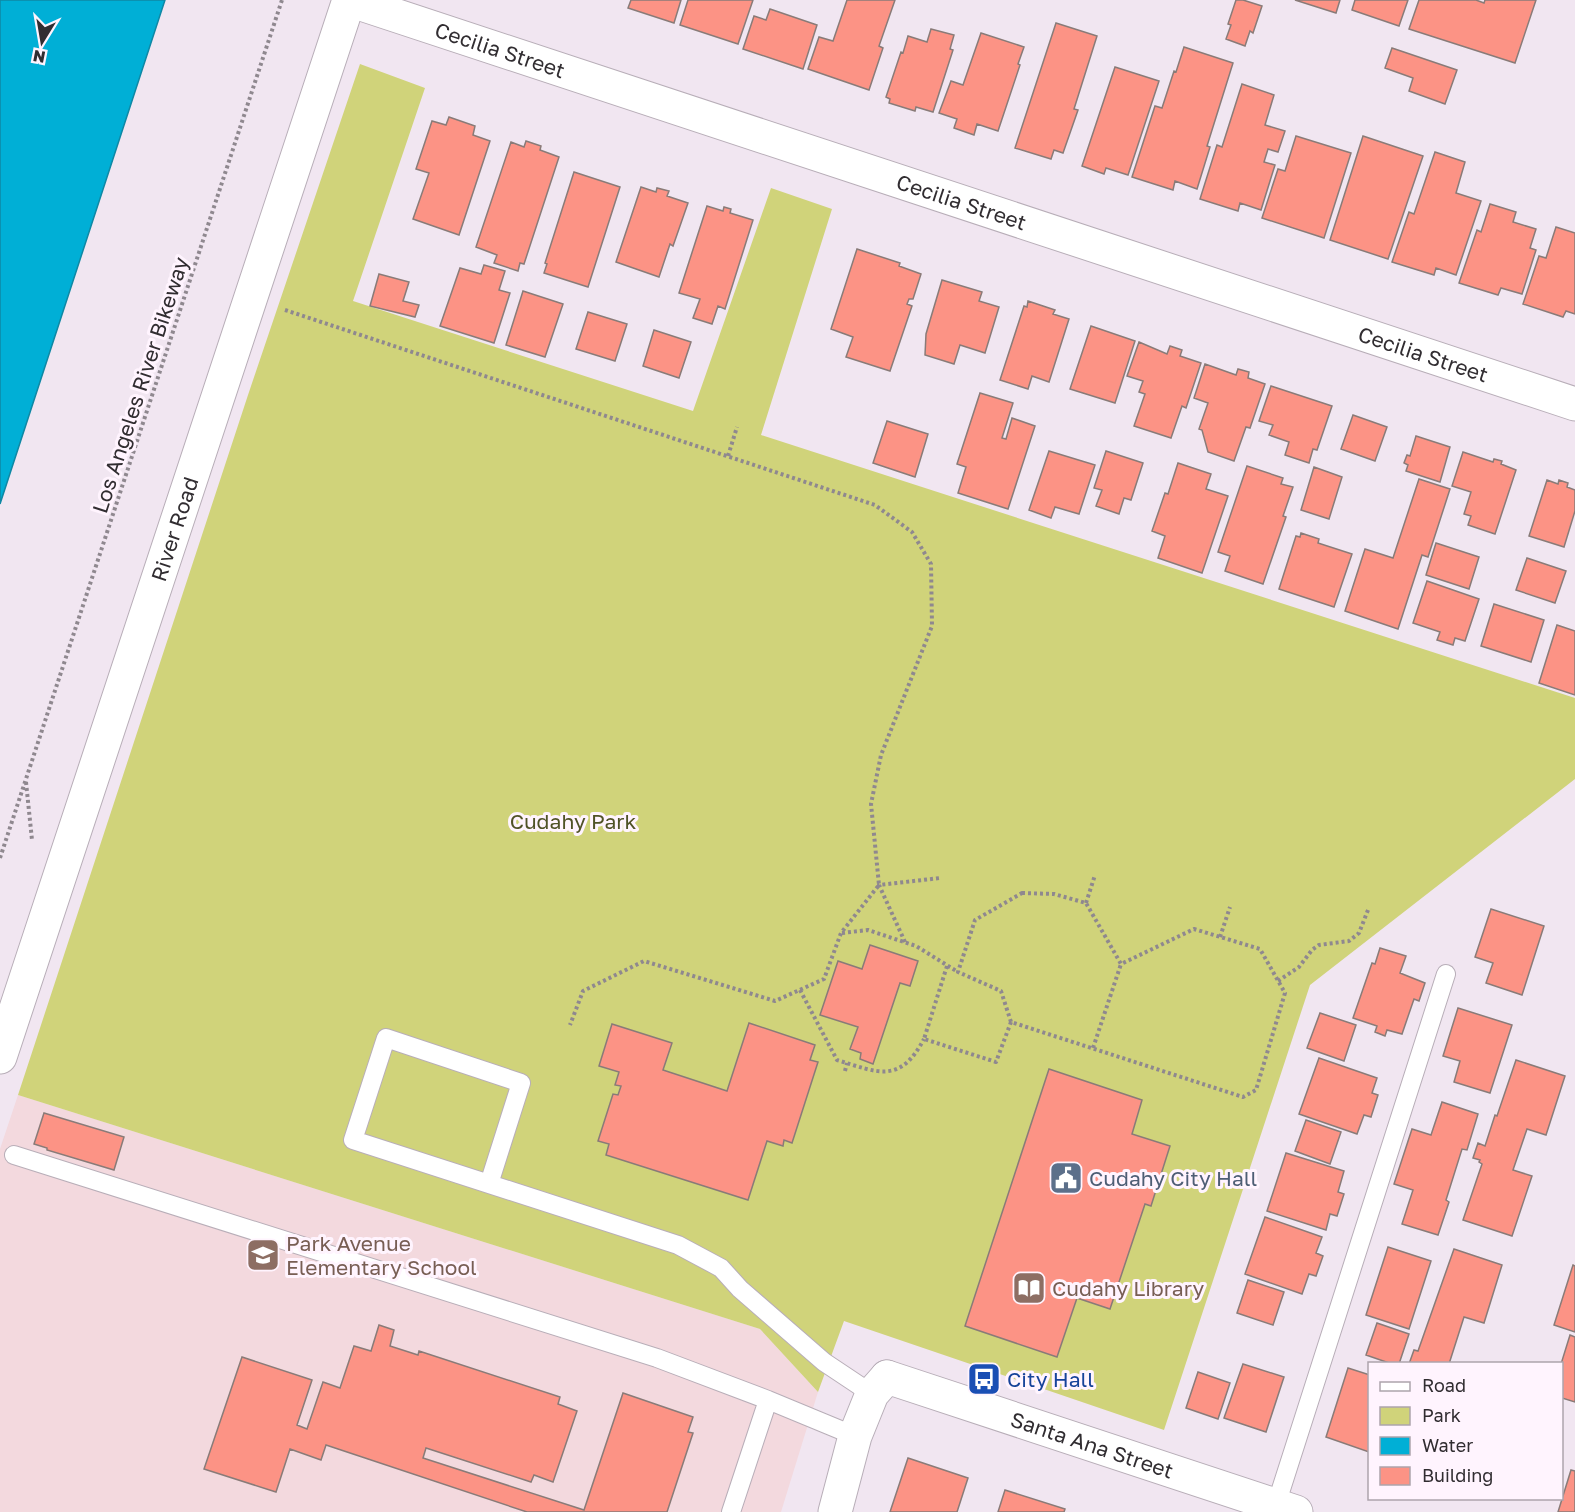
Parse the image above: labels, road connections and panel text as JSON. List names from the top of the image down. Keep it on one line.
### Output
{"streets":{"street":["Cecilia Street","River Road","Santa Ana Street"],"path":["Los Angeles River Bikeway"]},"crossings":[["Cecilia Street","River Road"]],"parks":["Cudahy Park"],"places":{"public building":["Cudahy City Hall"],"school or university":["Park Avenue Elementary School"],"library":["Cudahy Library"],"bus stop":["City Hall"]},"legend":["Road","Park","Water","Building"],"north":"bottom"}
